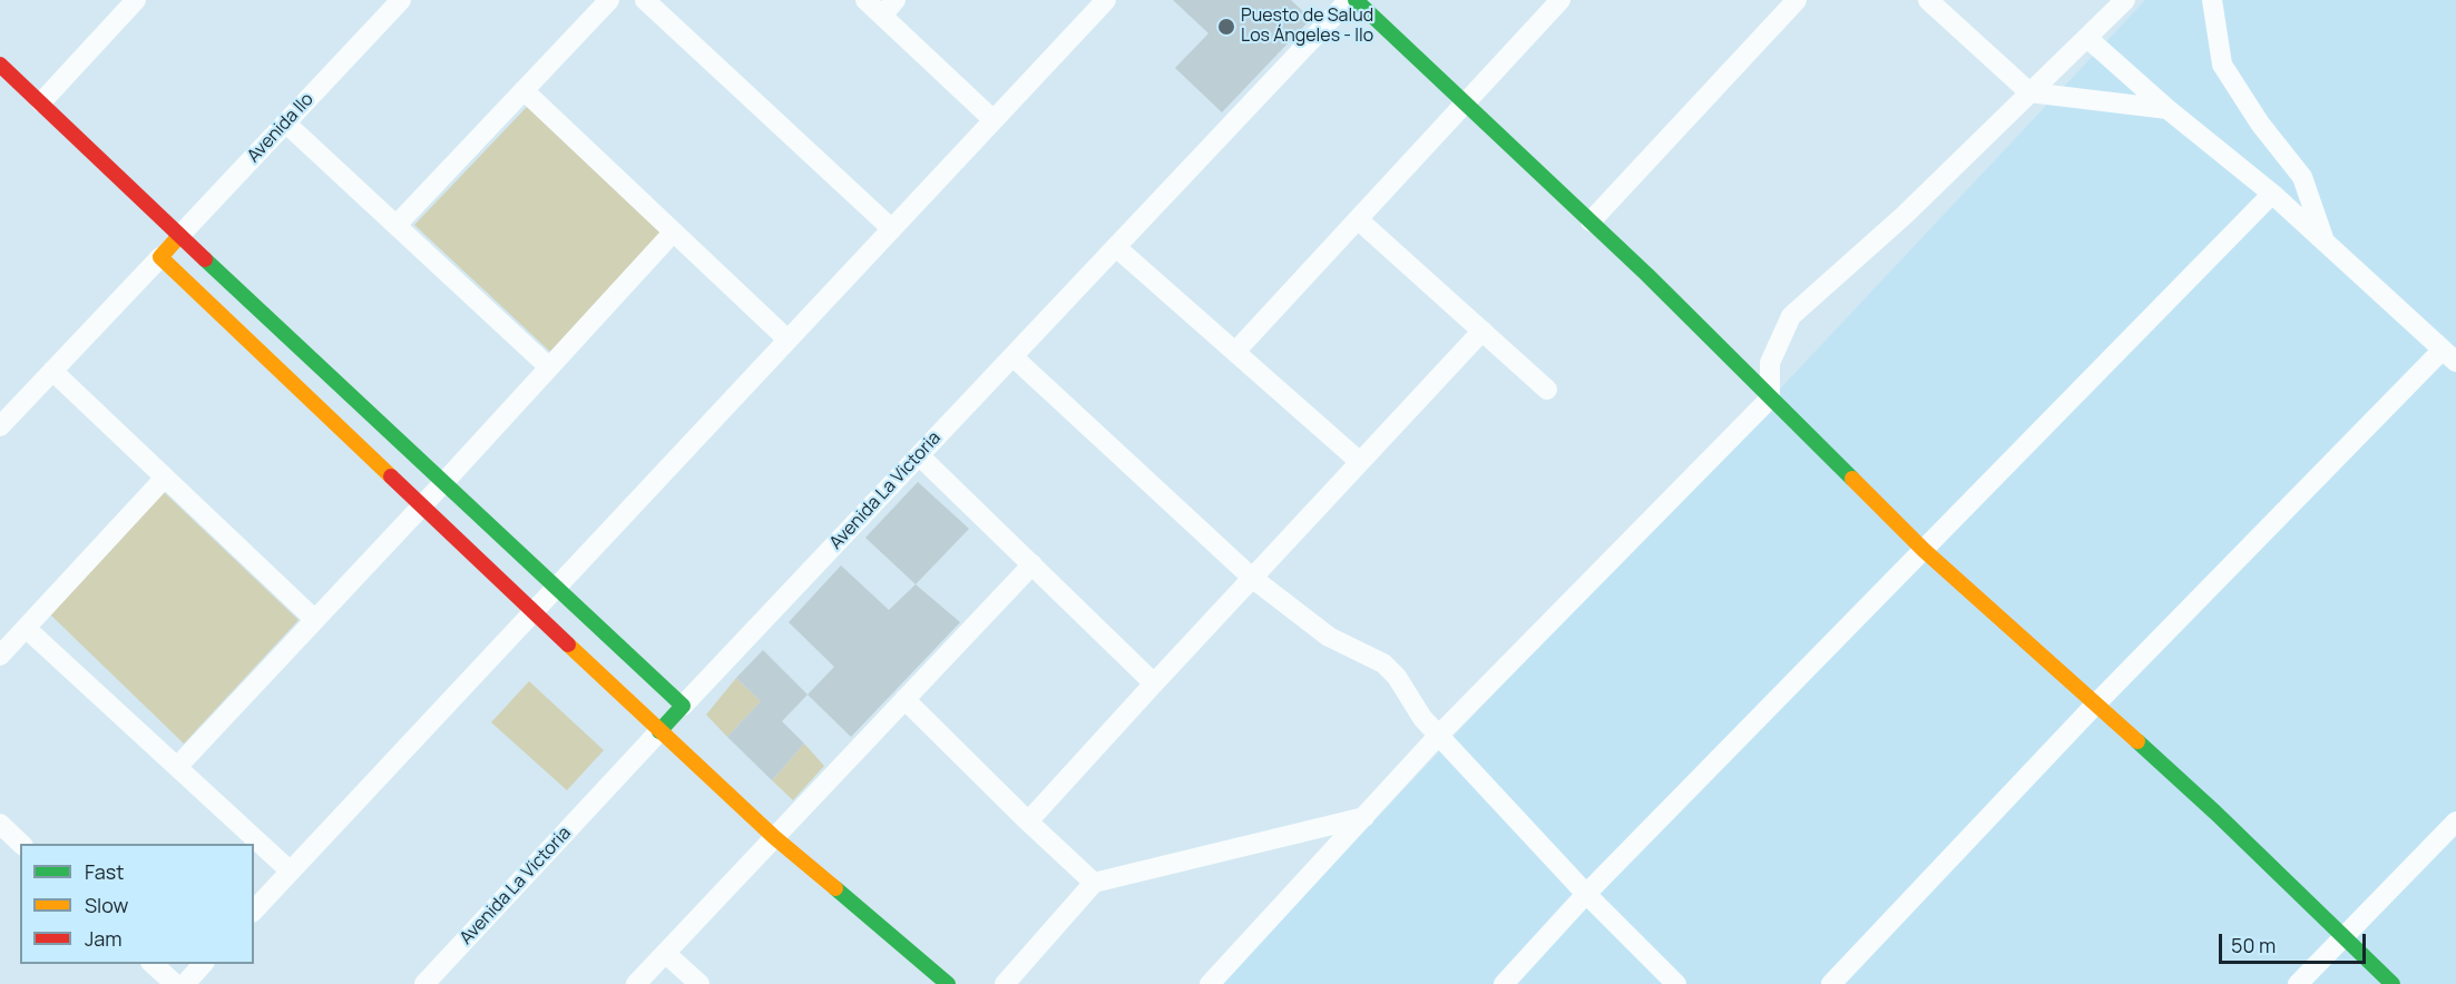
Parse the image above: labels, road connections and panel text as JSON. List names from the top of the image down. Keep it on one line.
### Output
{"streets":{"street":["Avenida Ilo","Avenida La Victoria"]},"places":["Puesto de Salud Los Ángeles - Ilo"],"legend":["Fast","Slow","Jam"],"scale_bar":"50 m"}
